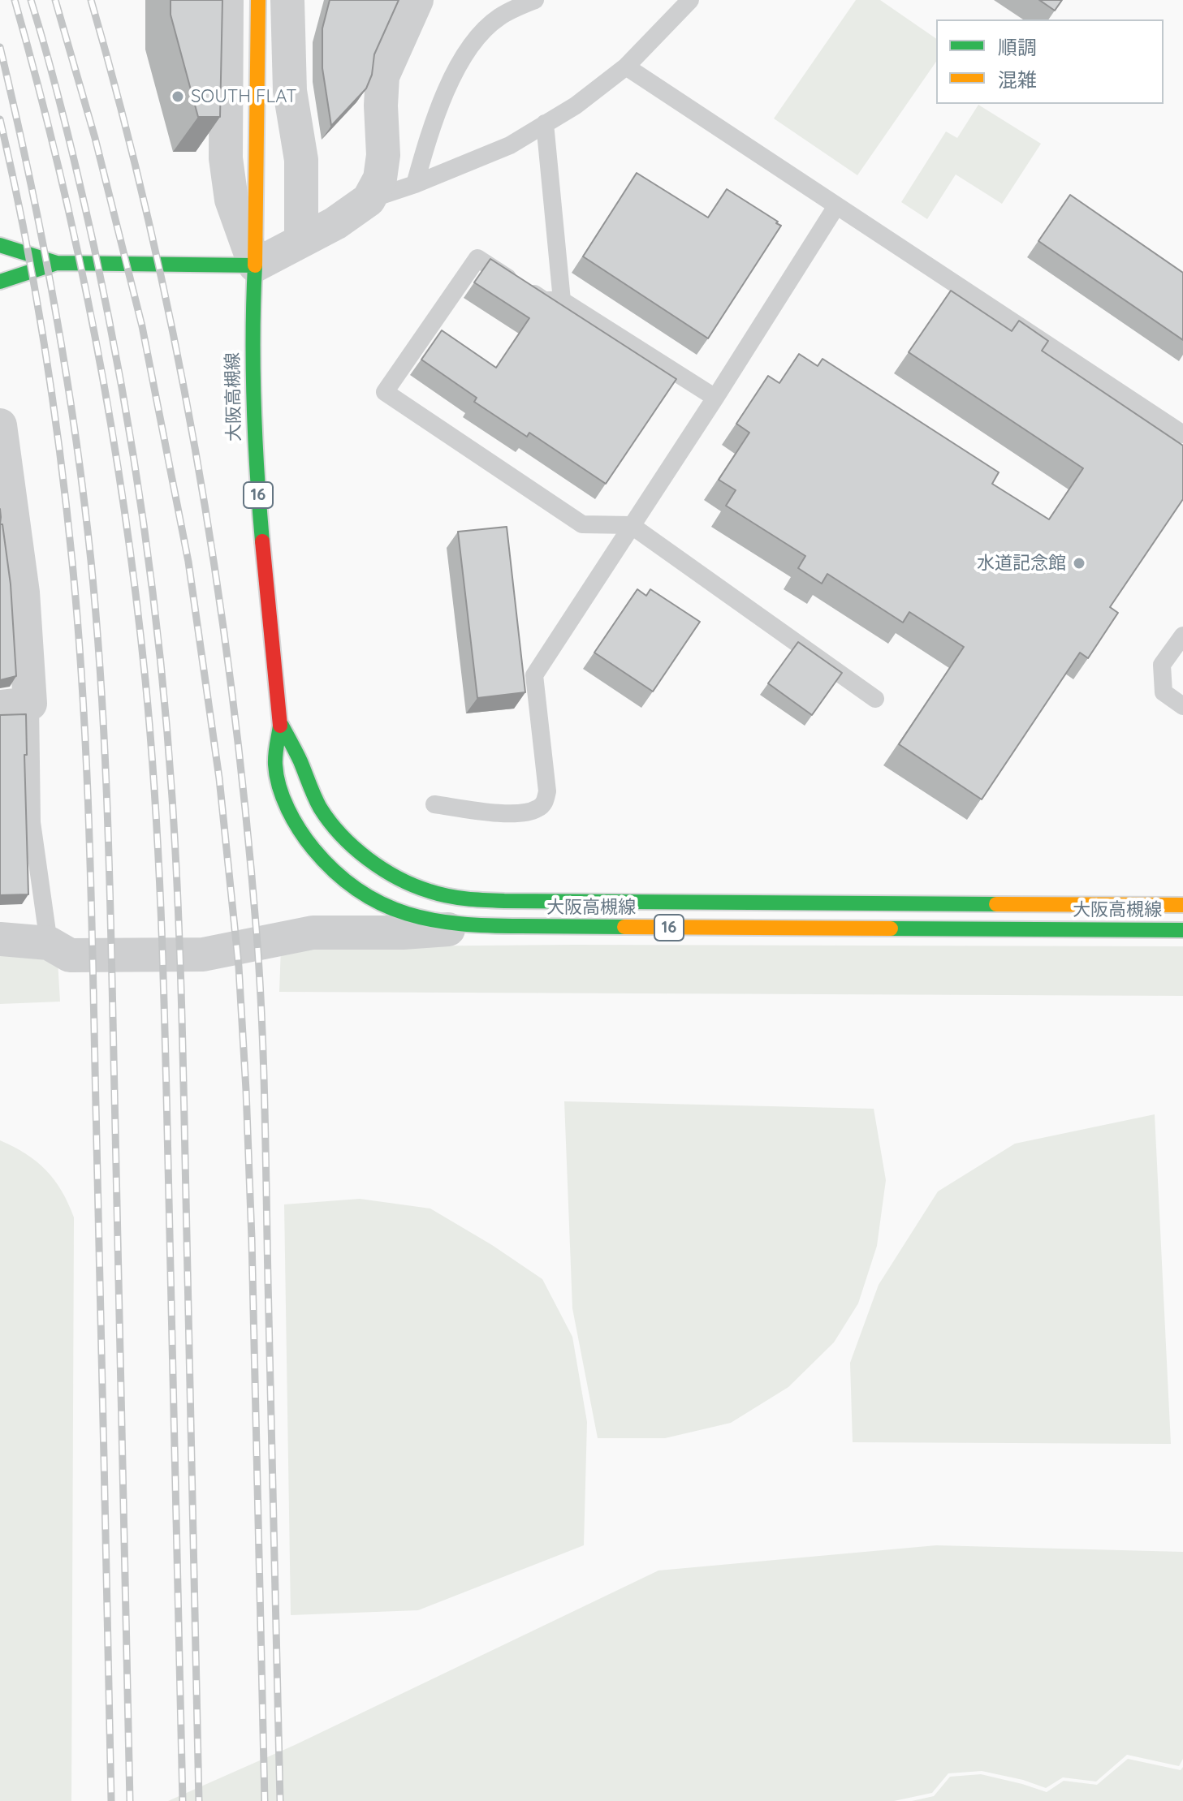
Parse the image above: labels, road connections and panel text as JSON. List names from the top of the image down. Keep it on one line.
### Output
{"streets":{"main road":["大阪高槻線","16"]},"places":["SOUTH FLAT","水道記念館"],"legend":["順調","混雑"]}
